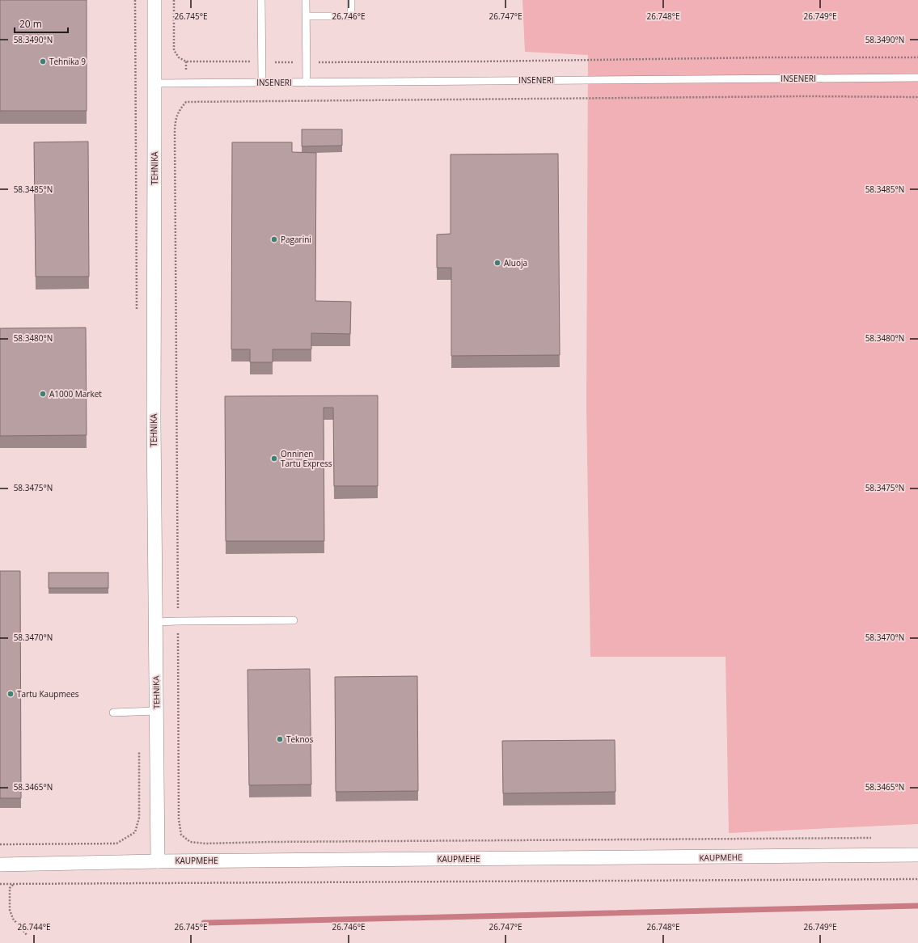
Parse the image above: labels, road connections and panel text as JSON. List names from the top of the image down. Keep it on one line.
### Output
{"streets":{"street":["TEHNIKA","KAUPMEHE"],"lane":["INSENERI"]},"crossings":[["INSENERI","TEHNIKA"],["TEHNIKA","KAUPMEHE"]],"places":["Tehnika 9","Pagarini","Aluoja","A1000 Market","Onninen Tartu Express","Tartu Kaupmees","Teknos"],"scale_bar":"20 m","coordinates":["26.745°E","26.746°E","26.747°E","26.748°E","26.749°E","58.3490°N","58.3485°N","58.3480°N","58.3475°N","58.3470°N","58.3465°N","26.744°E"]}
